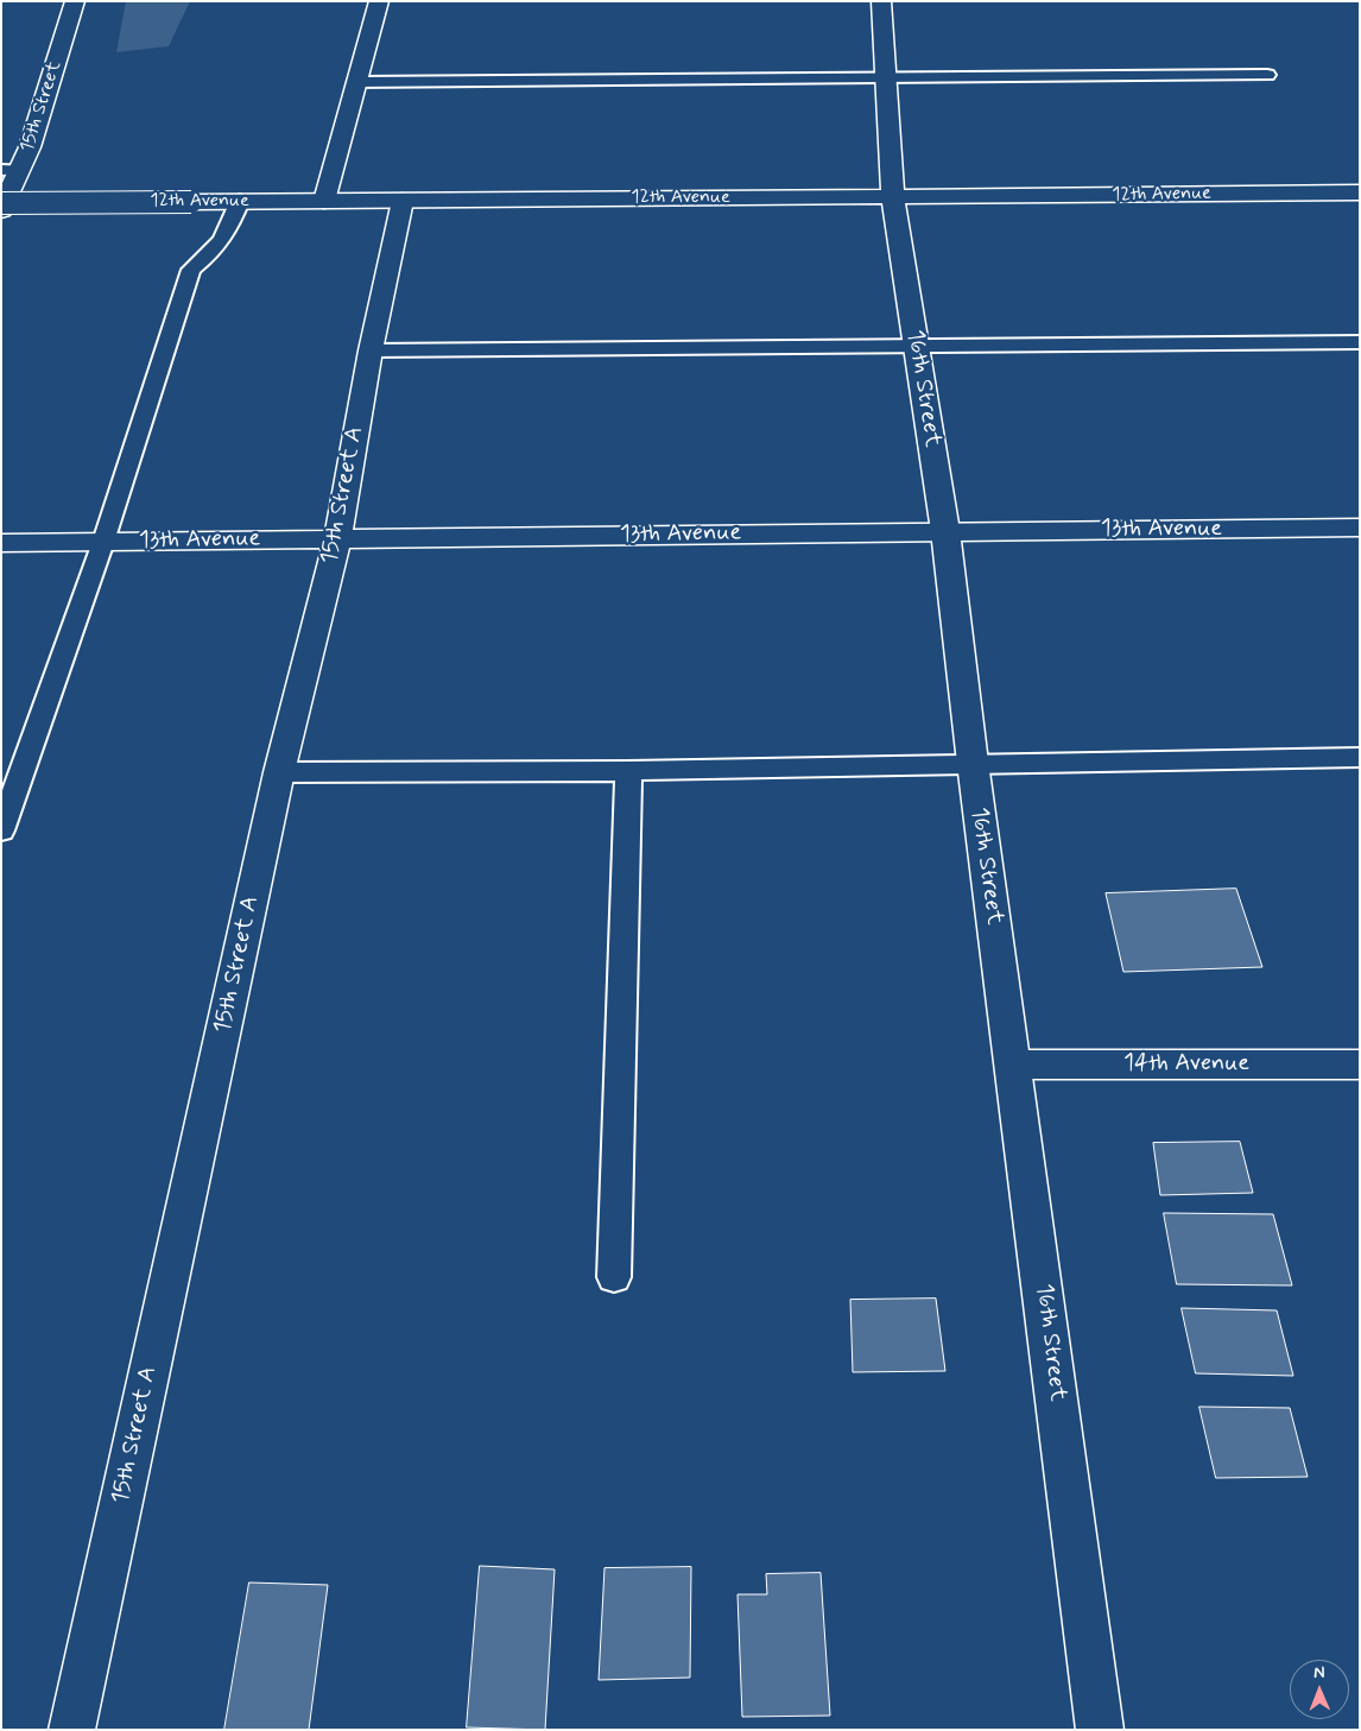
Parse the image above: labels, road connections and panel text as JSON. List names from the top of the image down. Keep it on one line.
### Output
{"streets":{"street":["15th Street","12th Avenue","16th Street","15th Street A","13th Avenue","14th Avenue"]},"crossings":[["12th Avenue","16th Street"],["12th Avenue","15th Street A"],["16th Street","13th Avenue"],["16th Street","14th Avenue"],["15th Street A","13th Avenue"]],"north":"top"}
